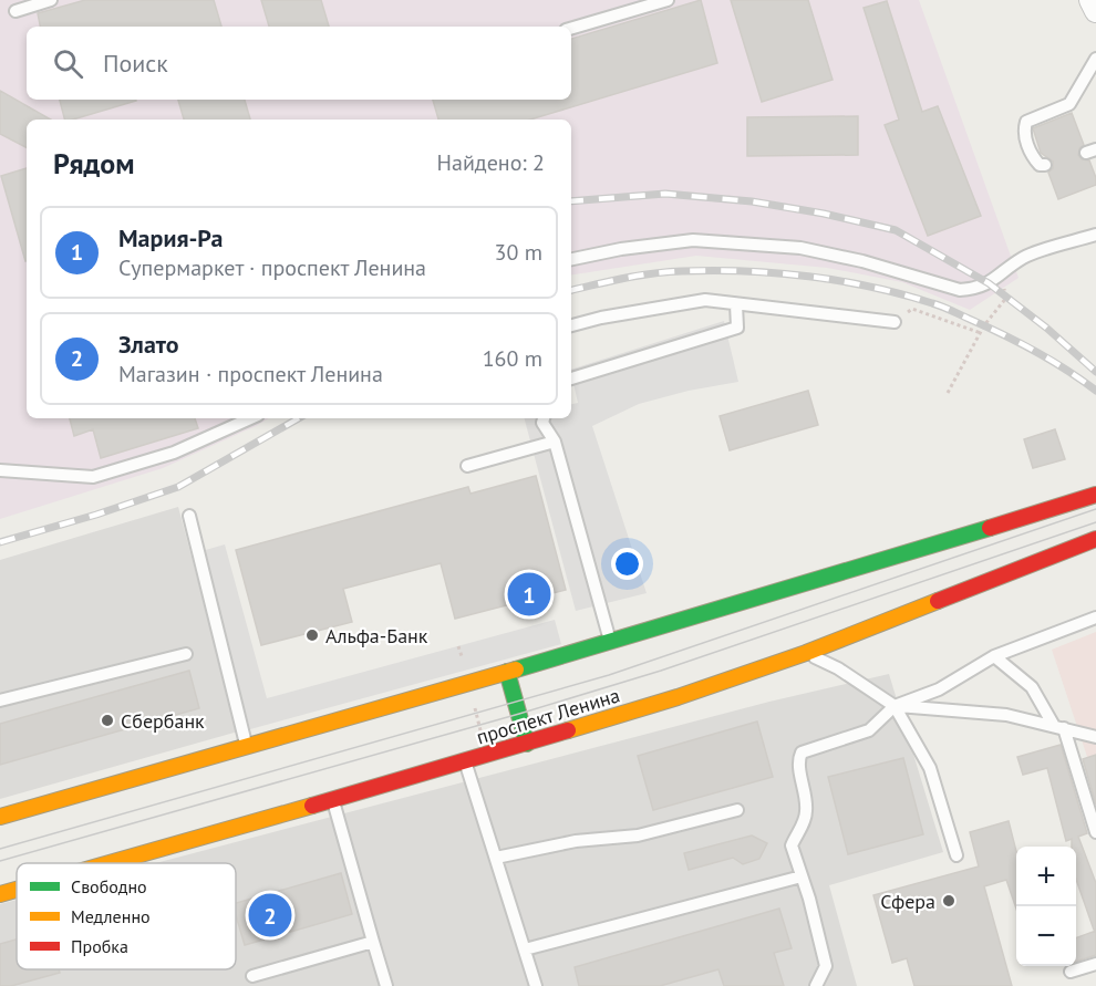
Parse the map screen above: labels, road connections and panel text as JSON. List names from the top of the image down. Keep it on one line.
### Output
{"streets":{"main road":["проспект Ленина"]},"places":["Альфа-Банк","Сбербанк","Сфера"],"legend":["Свободно","Медленно","Пробка"],"page":{"search":"Поиск","heading":["Рядом","Найдено: 2"],"list":[{"mark":"1","name":"Мария-Ра","note":"Супермаркет · проспект Ленина","value":"30 m"},{"mark":"2","name":"Злато","note":"Магазин · проспект Ленина","value":"160 m"}],"pins":["1","2"],"map_buttons":["+","−"]}}
